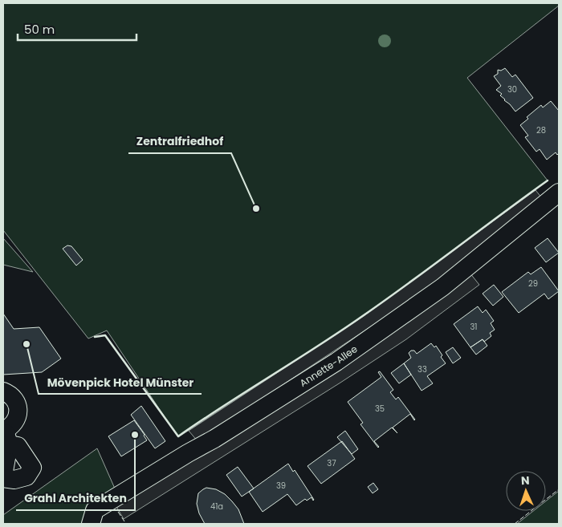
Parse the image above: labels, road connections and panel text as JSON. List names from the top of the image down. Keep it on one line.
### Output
{"streets":{"street":["Annette-Allee"]},"places":["Zentralfriedhof","Mövenpick Hotel Münster","Grahl Architekten"],"house_numbers":["30","28","29","31","33","35","37","39","41a"],"scale_bar":"50 m","north":"top"}
